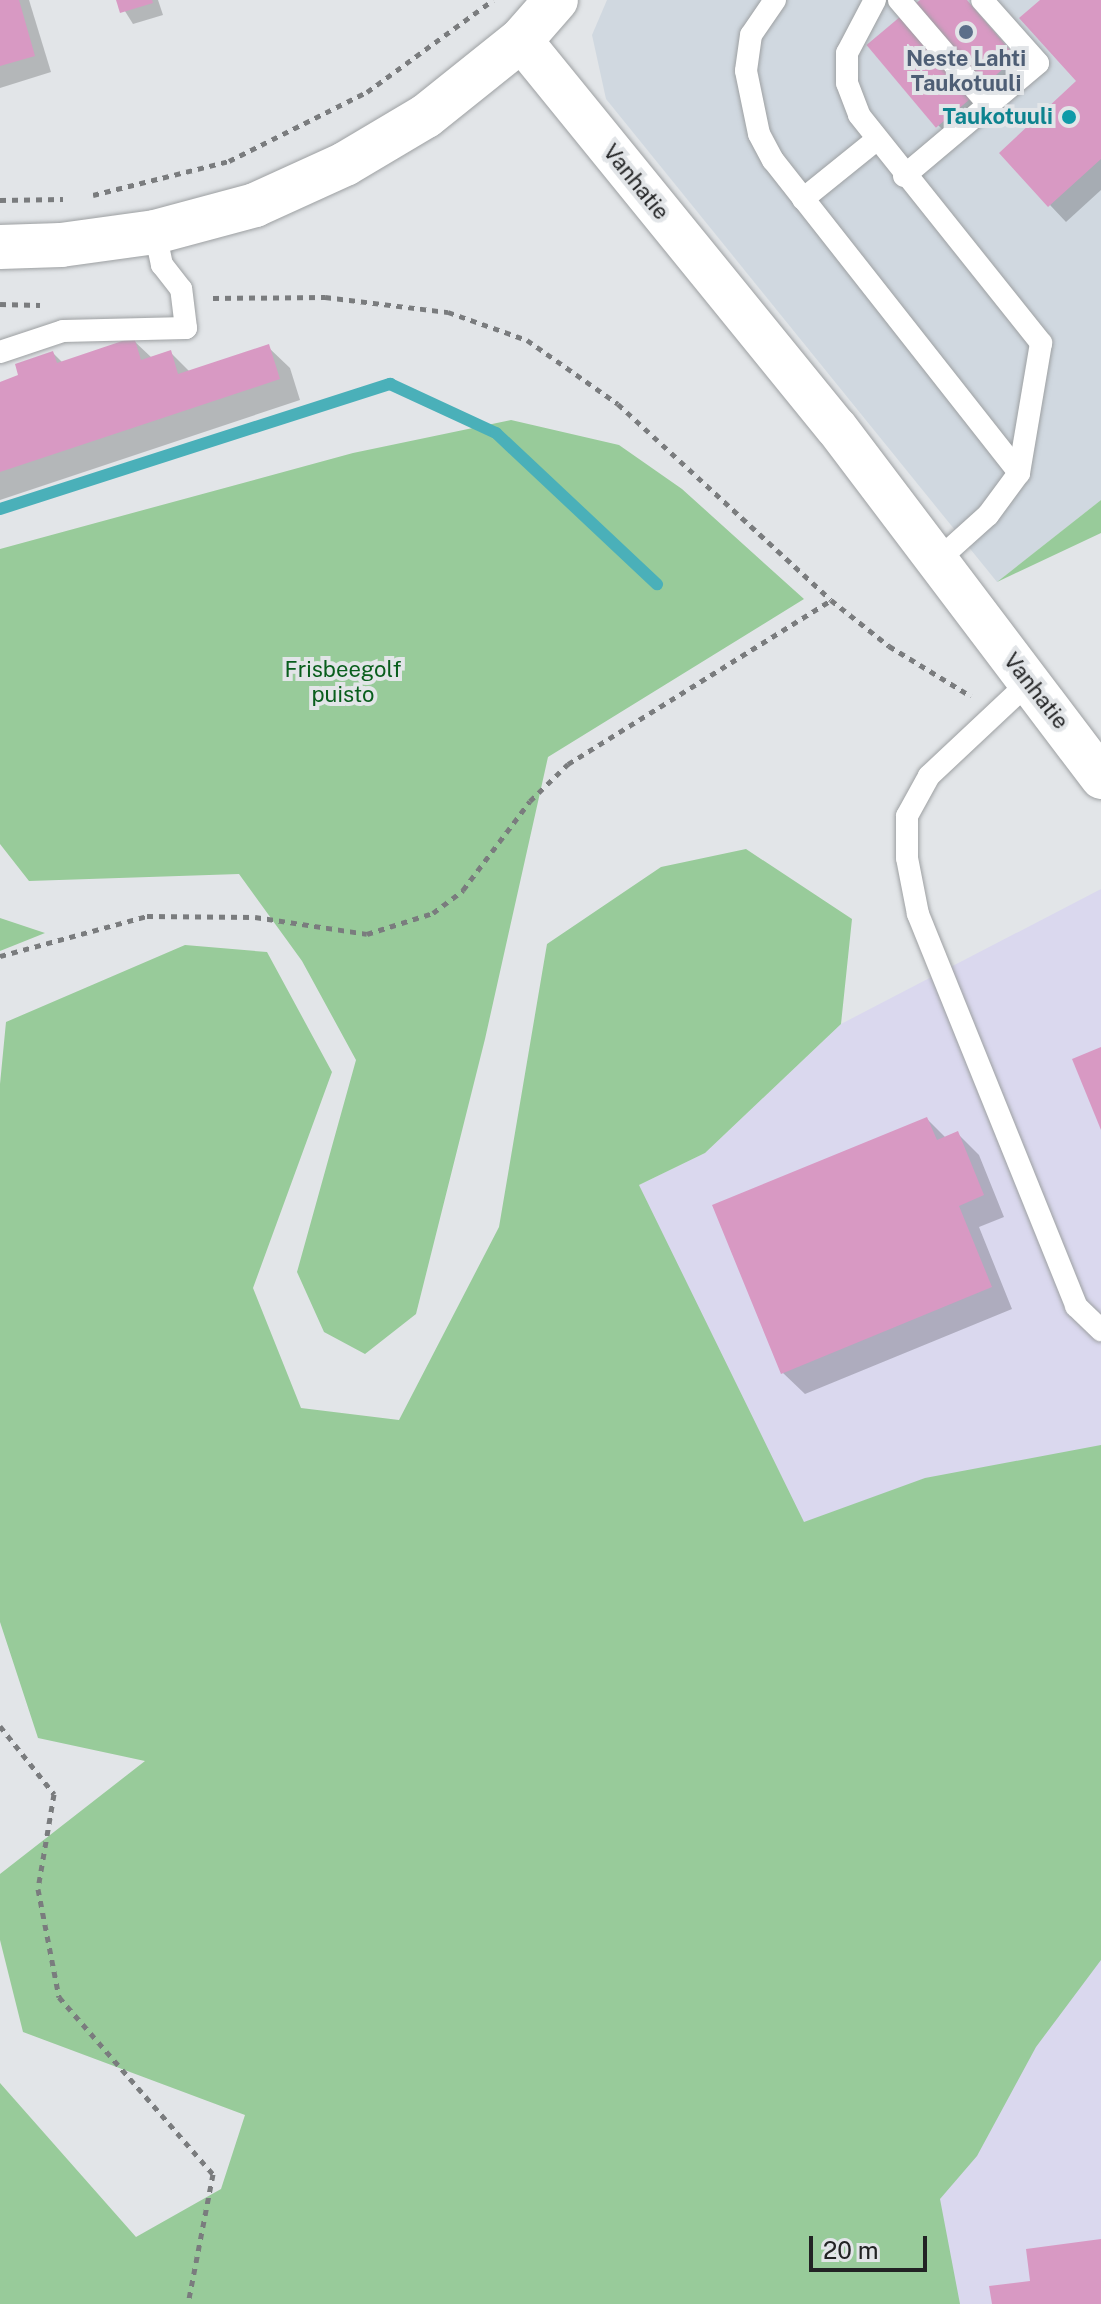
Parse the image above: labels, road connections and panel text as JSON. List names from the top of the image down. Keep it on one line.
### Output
{"streets":{"street":["Vanhatie"]},"parks":["Frisbeegolf puisto"],"places":["Neste Lahti Taukotuuli","Taukotuuli"],"scale_bar":"20 m"}
